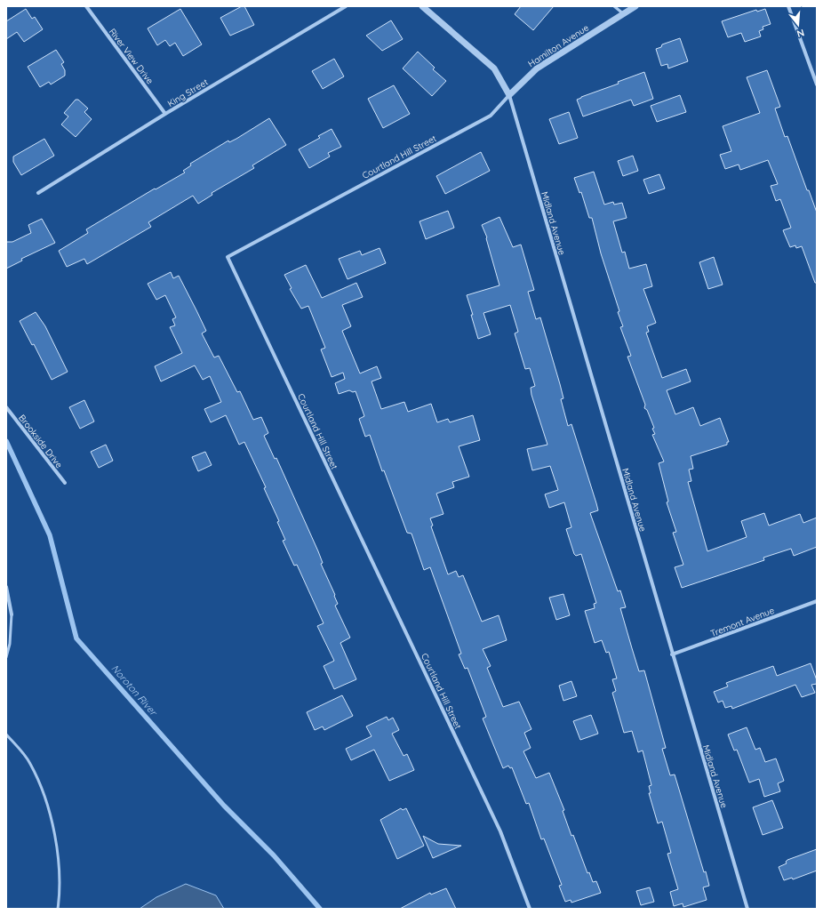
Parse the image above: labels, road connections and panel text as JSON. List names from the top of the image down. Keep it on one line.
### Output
{"streets":{"street":["Hamilton Avenue","River View Drive","King Street","Courtland Hill Street","Midland Avenue","Brookside Drive","Tremont Avenue"]},"crossings":[["Hamilton Avenue","Courtland Hill Street"],["Hamilton Avenue","Midland Avenue"],["River View Drive","King Street"],["Courtland Hill Street","Midland Avenue"],["Midland Avenue","Tremont Avenue"]],"water":["Noroton River"],"north":"bottom"}
